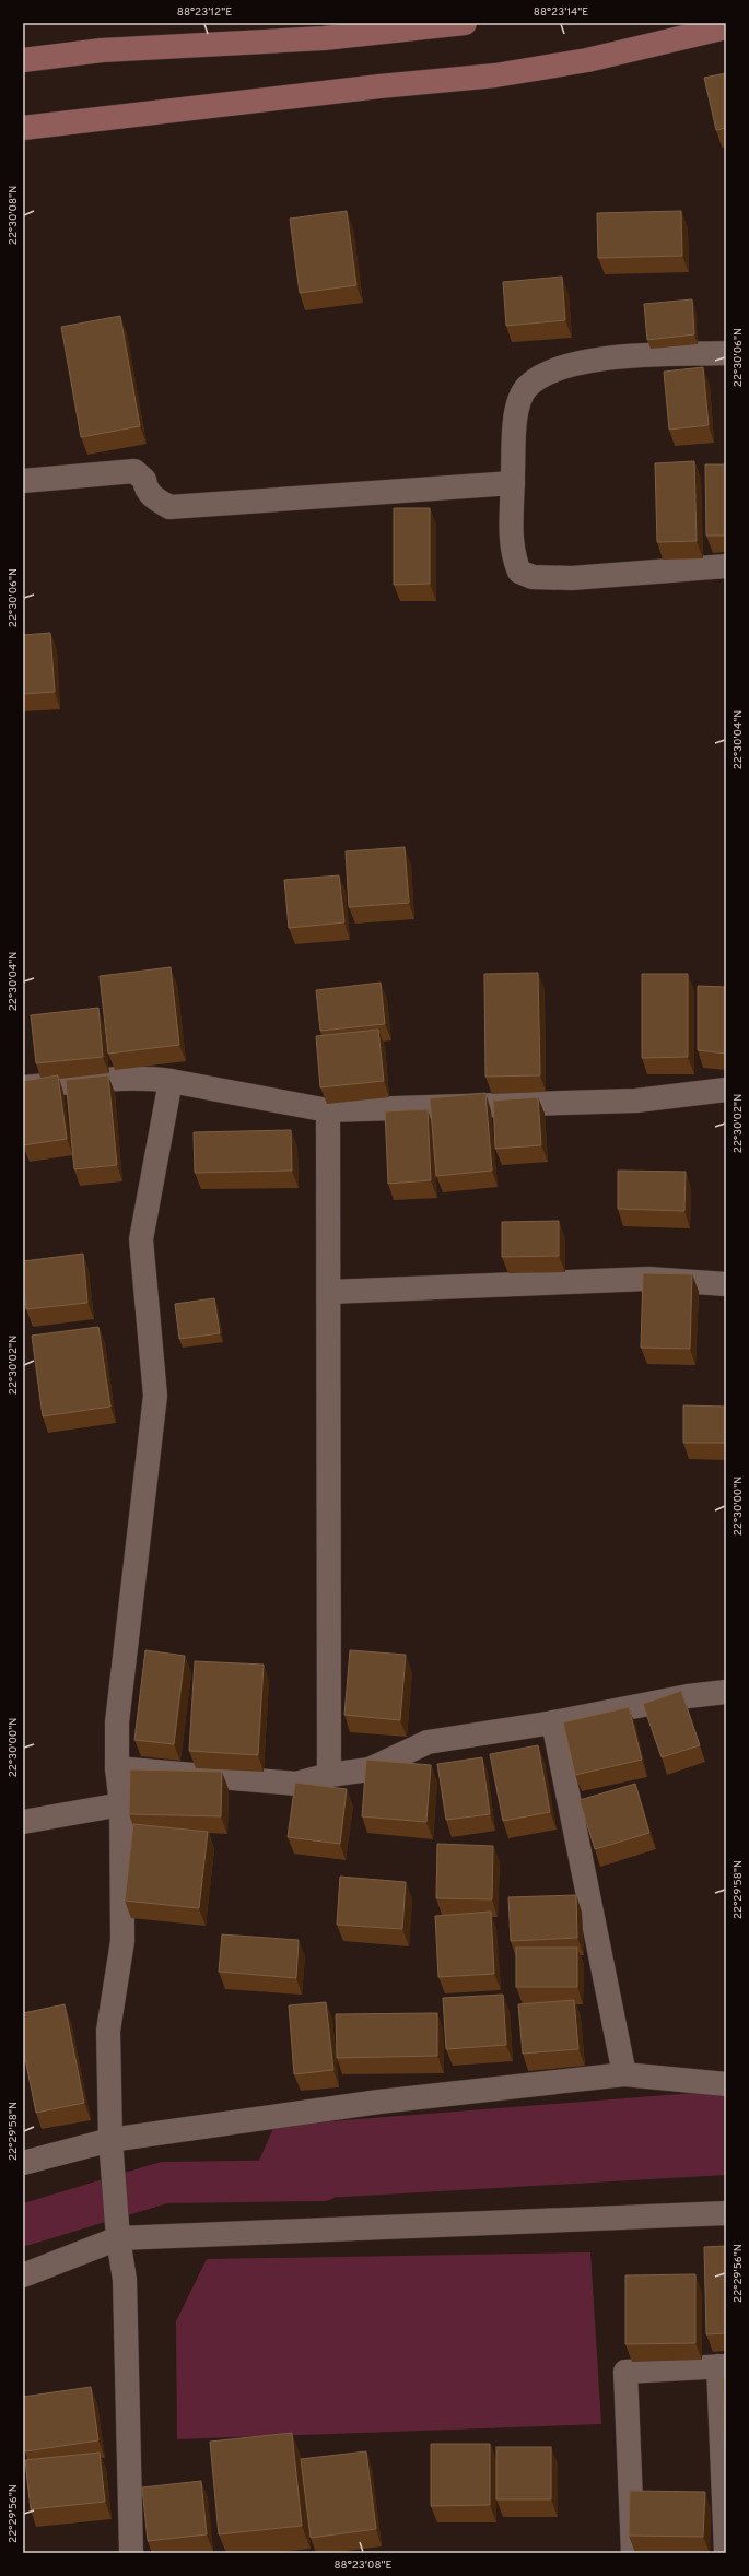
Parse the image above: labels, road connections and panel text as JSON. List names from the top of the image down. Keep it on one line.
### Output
{"coordinates":["88°23'12\"E","88°23'14\"E","22°30'08\"N","22°30'06\"N","22°30'04\"N","22°30'02\"N","22°30'00\"N","22°29'58\"N","22°29'56\"N","88°23'08\"E"]}
